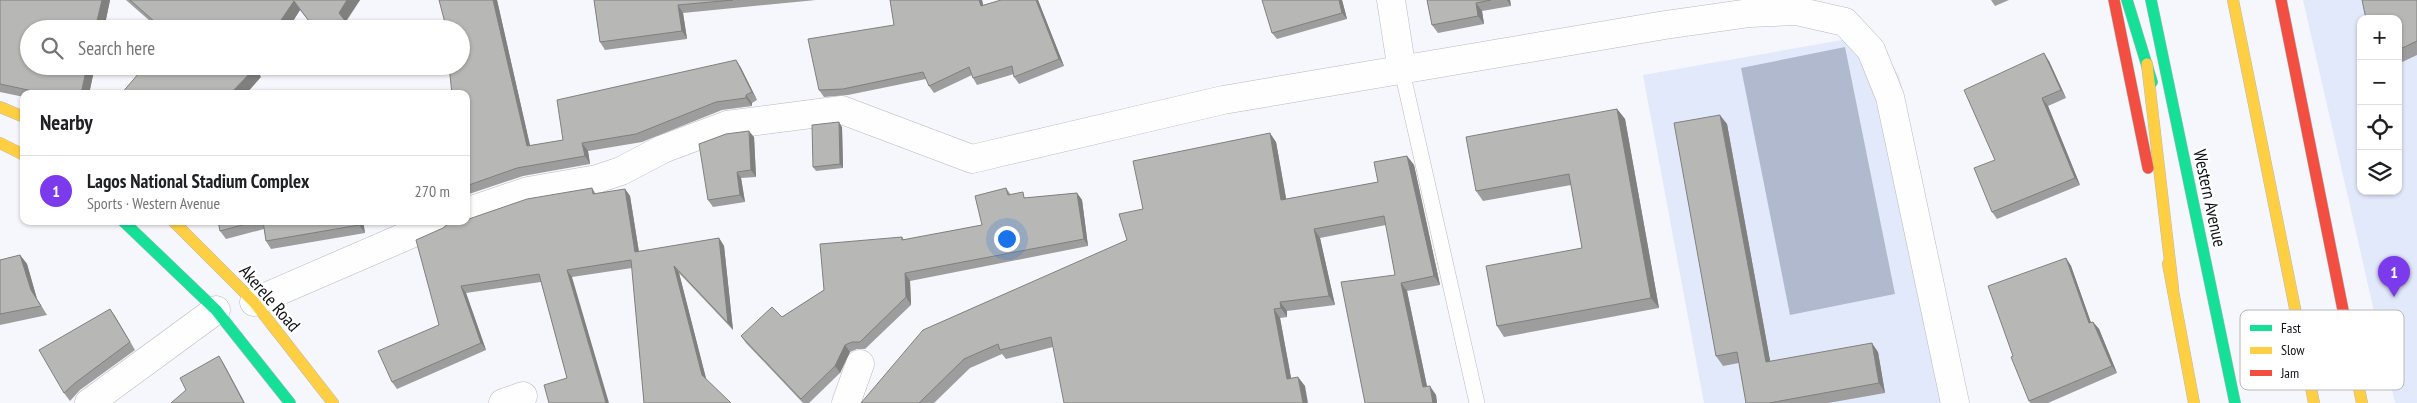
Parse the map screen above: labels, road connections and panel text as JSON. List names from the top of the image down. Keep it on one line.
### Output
{"streets":{"main road":["Western Avenue","Akerele Road"]},"legend":["Fast","Slow","Jam"],"page":{"map_buttons":["+","−"],"search":"Search here","heading":"Nearby","list":[{"mark":"1","name":"Lagos National Stadium Complex","note":"Sports · Western Avenue","value":"270 m"}],"pins":"1"}}
